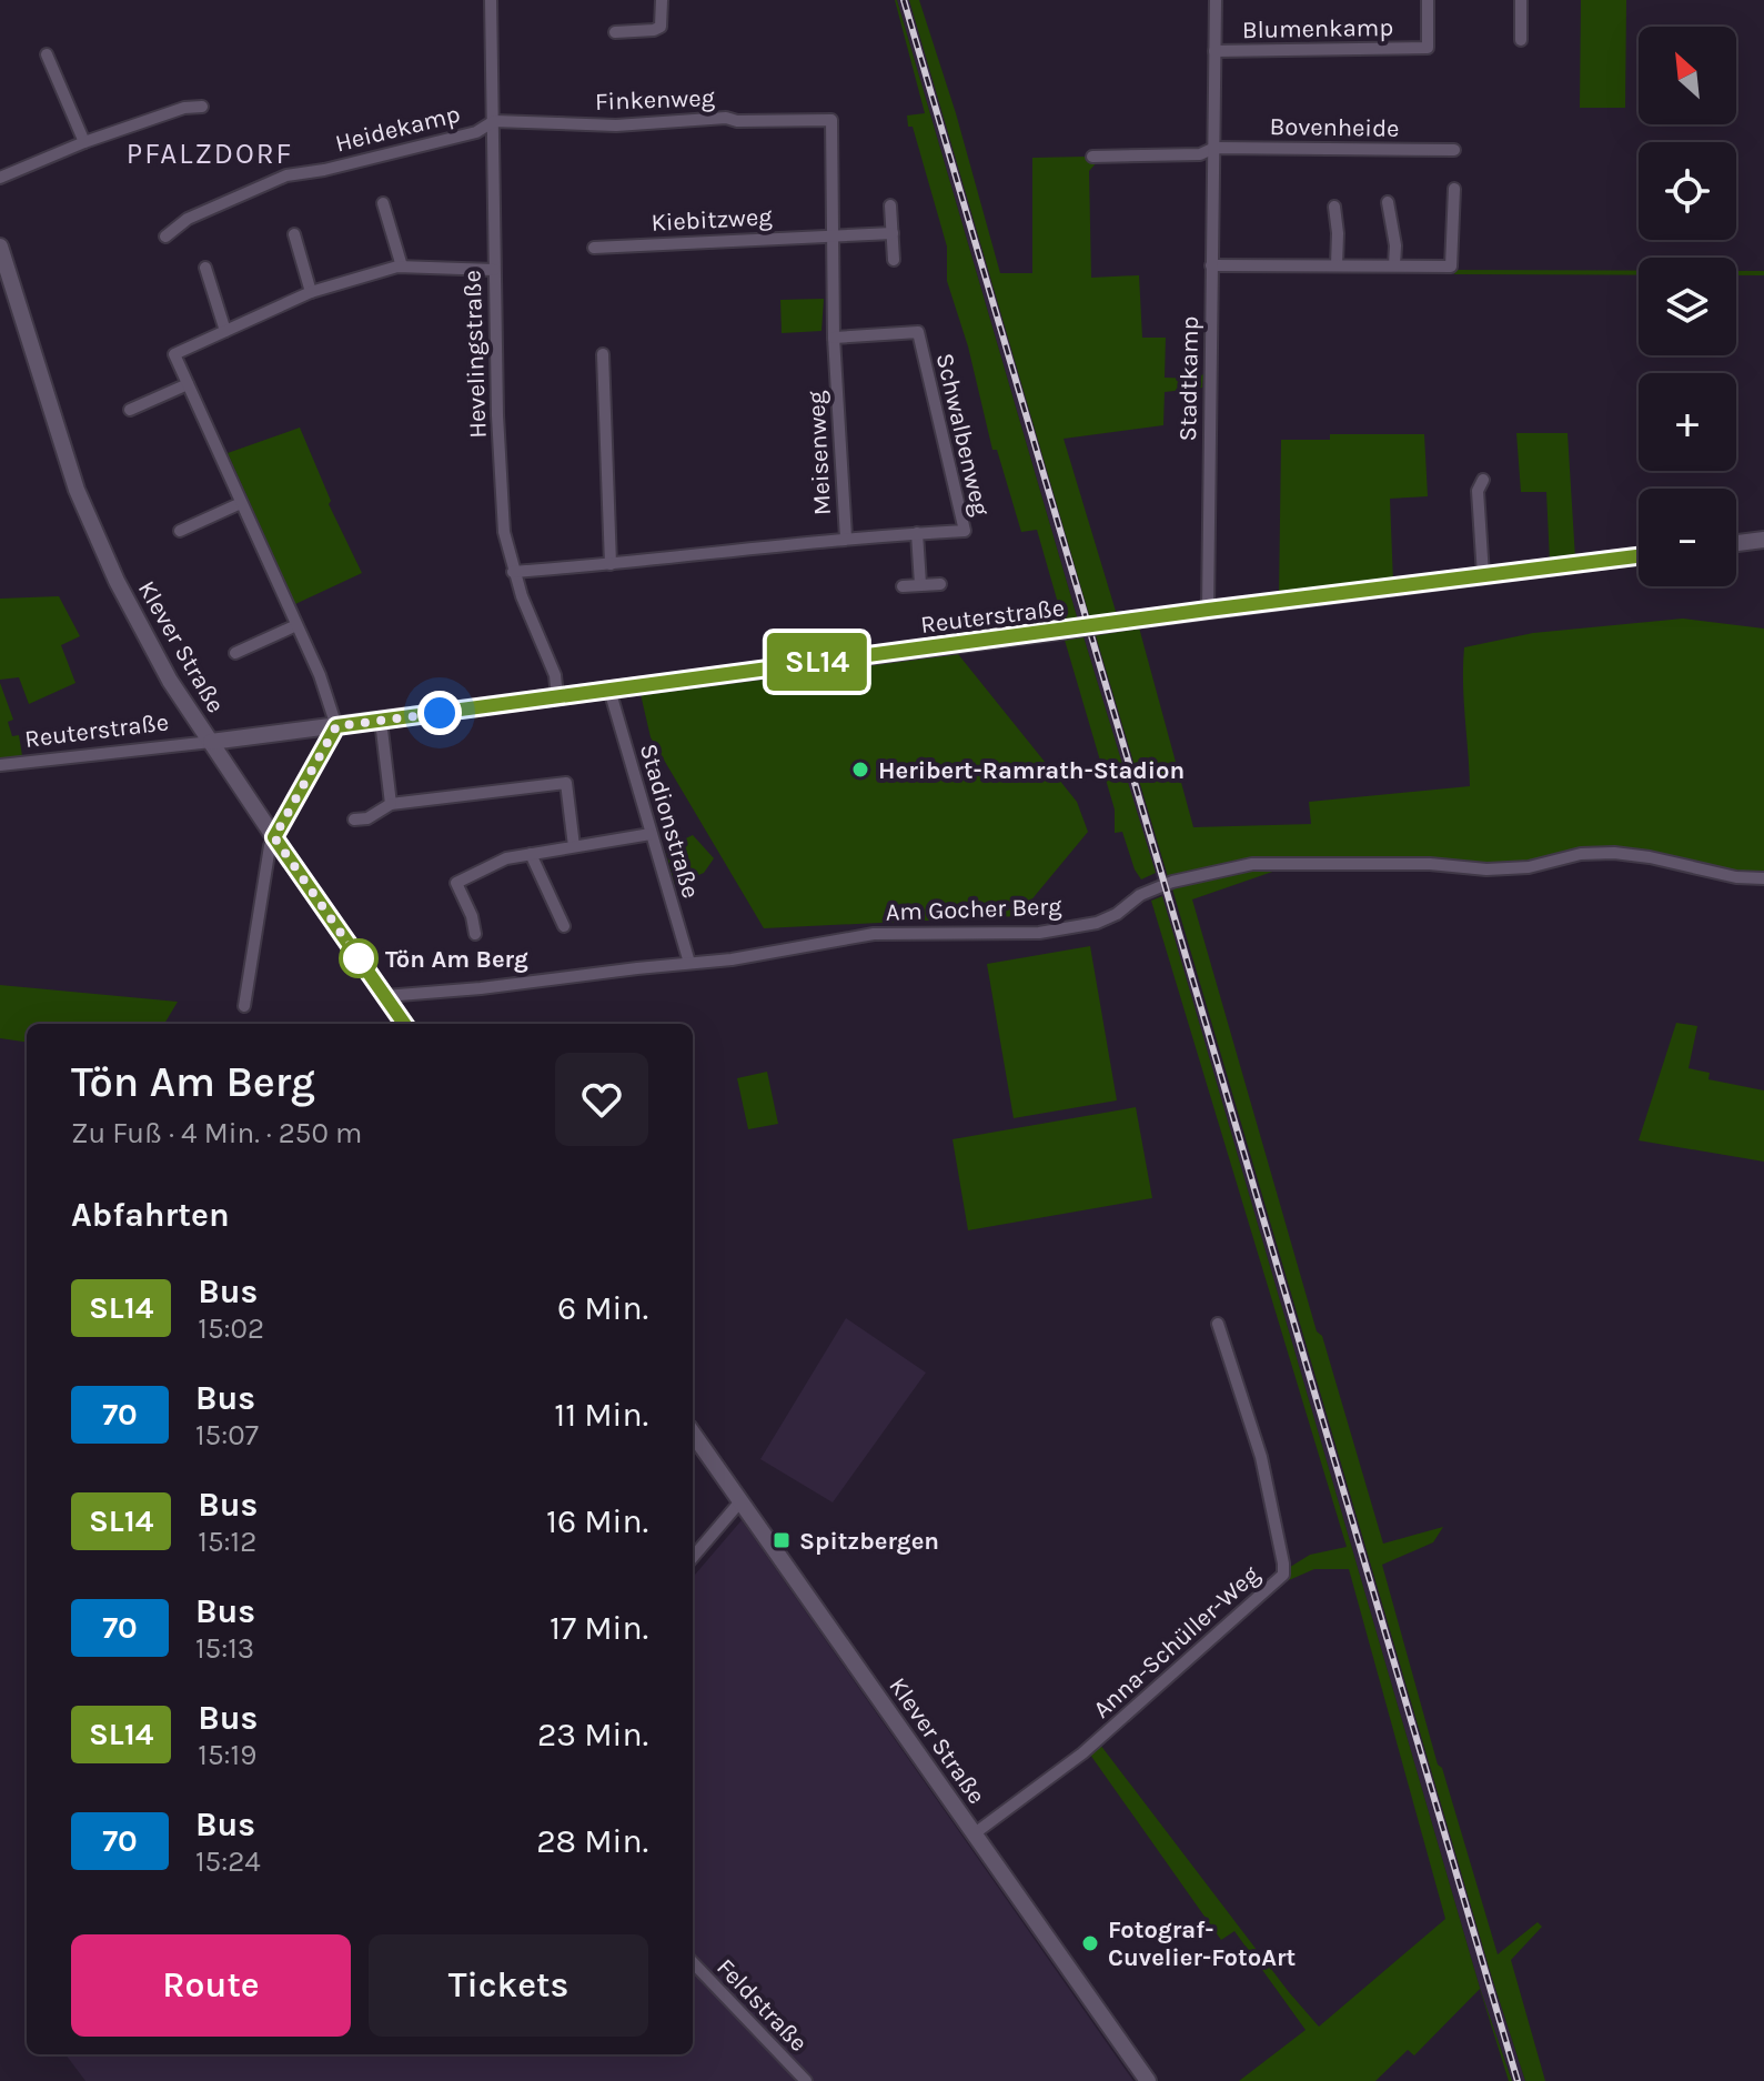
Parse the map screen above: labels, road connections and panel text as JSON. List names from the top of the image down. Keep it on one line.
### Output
{"streets":{"street":["Blumenkamp","Finkenweg","Bovenheide","Heidekamp","Kiebitzweg","Hevelingstraße","Stadtkamp","Schwalbenweg","Meisenweg","Reuterstraße","Klever Straße","Stadionstraße","Am Gocher Berg","Anna-Schüller-Weg","Feldstraße"]},"crossings":[["Blumenkamp","Stadtkamp"],["Finkenweg","Heidekamp"],["Finkenweg","Hevelingstraße"],["Finkenweg","Meisenweg"],["Bovenheide","Stadtkamp"],["Heidekamp","Hevelingstraße"],["Kiebitzweg","Meisenweg"],["Hevelingstraße","Meisenweg"],["Hevelingstraße","Reuterstraße"],["Stadtkamp","Reuterstraße"],["Schwalbenweg","Meisenweg"],["Reuterstraße","Klever Straße"],["Reuterstraße","Stadionstraße"],["Klever Straße","Am Gocher Berg"],["Klever Straße","Anna-Schüller-Weg"],["Stadionstraße","Am Gocher Berg"]],"districts":["PFALZDORF"],"places":{"other":["Heribert-Ramrath-Stadion","Tön Am Berg","Fotograf- Cuvelier-FotoArt"],"transit":["Spitzbergen"]},"lines":["bus line SL14"],"north":"top left","page":{"on_map":"SL14","map_buttons":["+","−"],"heading":[["Tön Am Berg","Zu Fuß · 4 Min. · 250 m"],"Abfahrten"],"list":[{"mark":"SL14","name":"Bus","note":"15:02","value":"6 Min."},{"mark":"70","name":"Bus","note":"15:07","value":"11 Min."},{"mark":"SL14","name":"Bus","note":"15:12","value":"16 Min."},{"mark":"70","name":"Bus","note":"15:13","value":"17 Min."},{"mark":"SL14","name":"Bus","note":"15:19","value":"23 Min."},{"mark":"70","name":"Bus","note":"15:24","value":"28 Min."}],"buttons":["Route","Tickets"]}}
